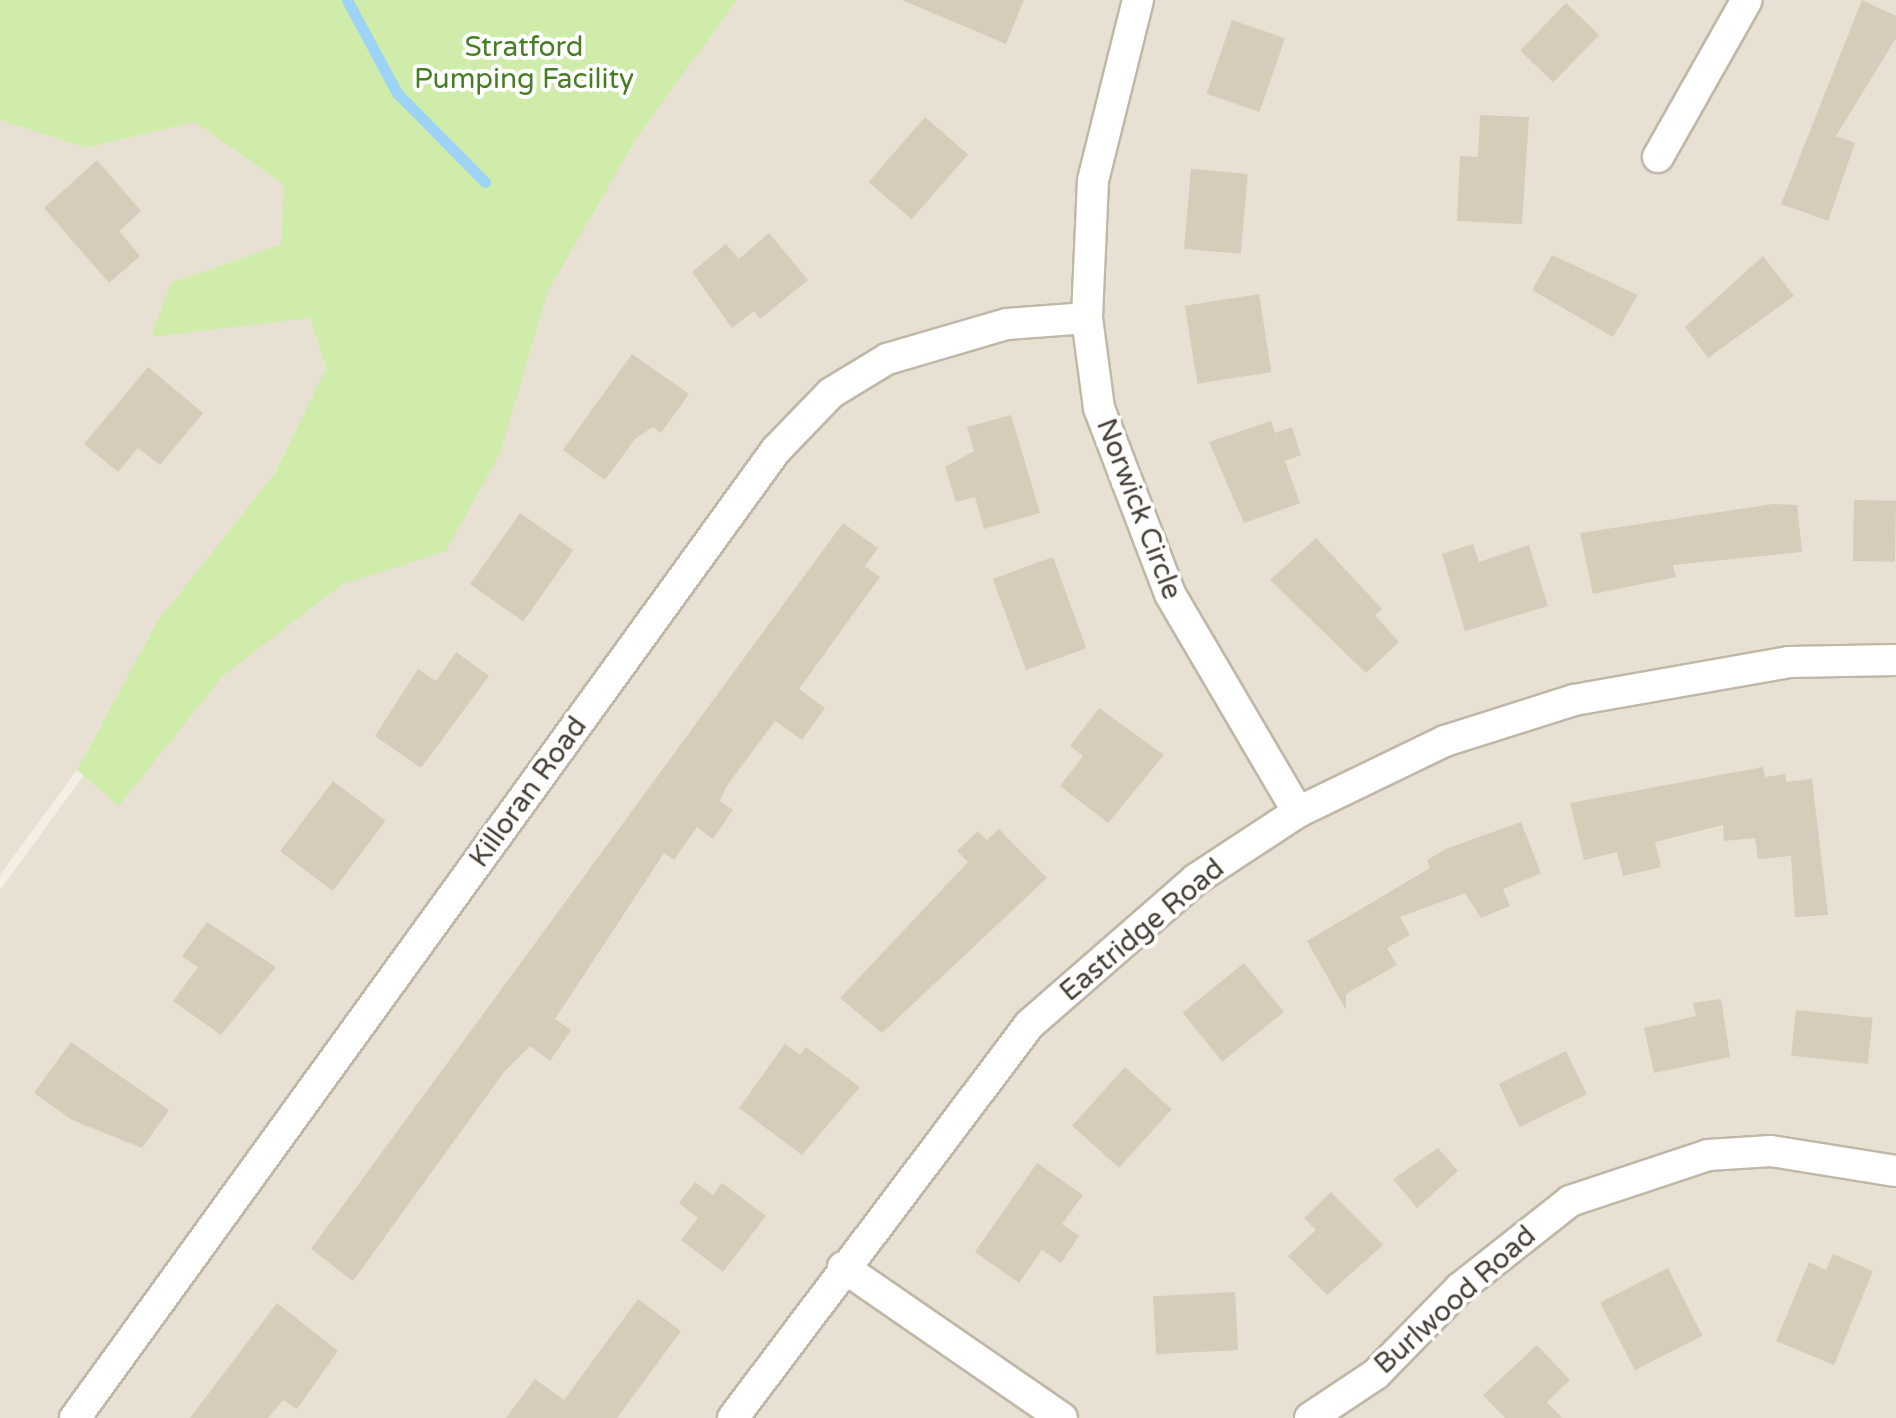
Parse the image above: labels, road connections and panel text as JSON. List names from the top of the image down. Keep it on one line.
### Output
{"streets":{"street":["Norwick Circle","Killoran Road","Eastridge Road","Burlwood Road"]},"crossings":[["Norwick Circle","Killoran Road"],["Norwick Circle","Eastridge Road"]],"parks":["Stratford Pumping Facility"]}
